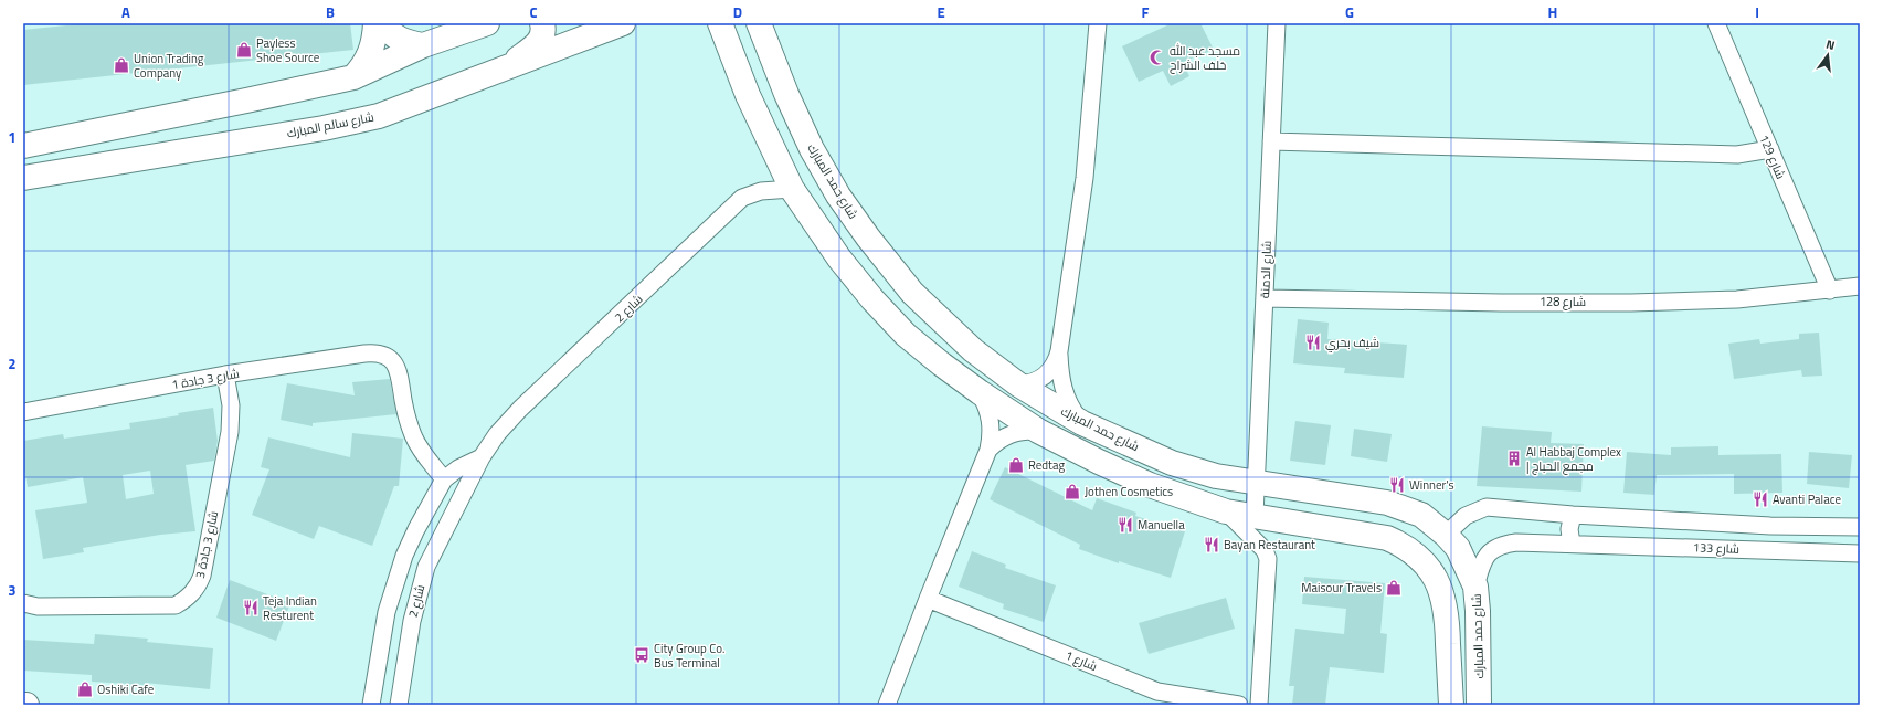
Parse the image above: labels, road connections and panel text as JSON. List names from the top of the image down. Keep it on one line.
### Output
{"streets":{"main road":["شارع سالم المبارك","شارع حمد المبارك"],"street":["شارع 129","شارع الدمنة","شارع 128","شارع 2","شارع 3 جادة 1","شارع 3 جادة 3","شارع 133","شارع 1"]},"crossings":[["شارع 129","شارع 128"],["شارع حمد المبارك","شارع الدمنة"],["شارع حمد المبارك","شارع 133"],["شارع الدمنة","شارع 128"],["شارع 2","شارع 3 جادة 1"],["شارع 3 جادة 1","شارع 3 جادة 3"]],"places":{"shop":["Payless Shoe Source","Union Trading Company","Redtag","Jothen Cosmetics","Maisour Travels","Oshiki Cafe"],"mosque":["مسجد عبد الله خلف الشراح"],"restaurant":["شيف بحري","Winner's","Avanti Palace","Manuella","Bayan Restaurant","Teja Indian Resturent"],"building":["Al Habbaj Complex | مجمع الحباج"],"bus stop":["City Group Co. Bus Terminal"]},"north":"top","grid":{"columns":["A","B","C","D","E","F","G","H","I"],"rows":["1","2","3"]}}
